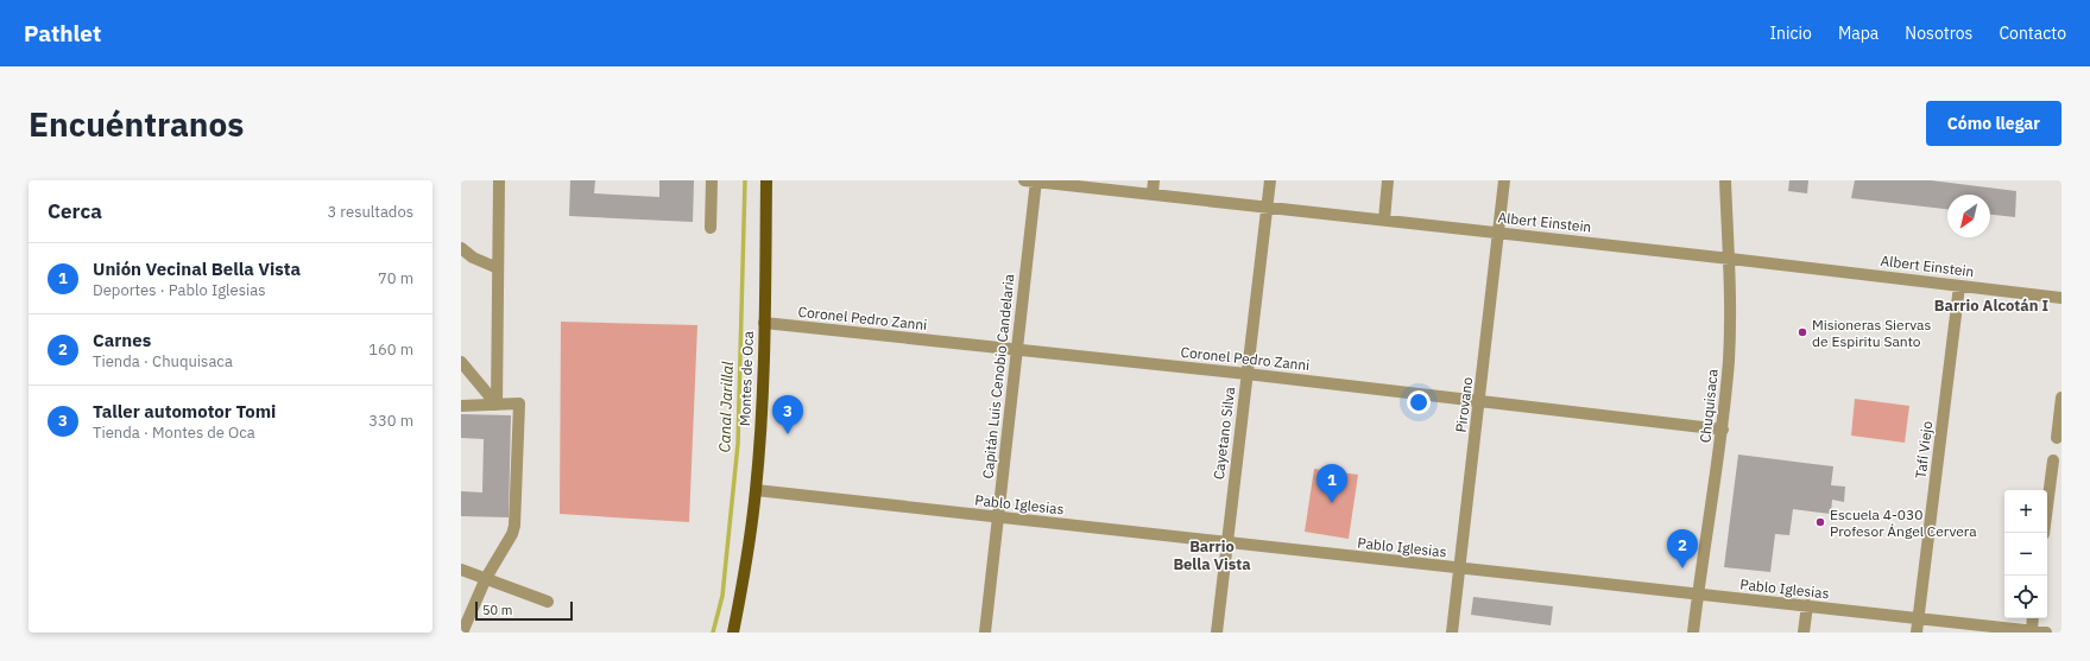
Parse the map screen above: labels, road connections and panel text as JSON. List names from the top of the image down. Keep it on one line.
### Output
{"streets":{"main road":["Montes de Oca"],"street":["Albert Einstein","Coronel Pedro Zanni","Capitán Luis Cenobio Candelaria","Pirovano","Chuquisaca","Cayetano Silva","Tafí Viejo","Pablo Iglesias"]},"crossings":[["Albert Einstein","Capitán Luis Cenobio Candelaria"],["Albert Einstein","Pirovano"],["Albert Einstein","Chuquisaca"],["Albert Einstein","Cayetano Silva"],["Albert Einstein","Tafí Viejo"],["Coronel Pedro Zanni","Capitán Luis Cenobio Candelaria"],["Coronel Pedro Zanni","Montes de Oca"],["Coronel Pedro Zanni","Pirovano"],["Coronel Pedro Zanni","Chuquisaca"],["Coronel Pedro Zanni","Cayetano Silva"],["Capitán Luis Cenobio Candelaria","Pablo Iglesias"],["Montes de Oca","Pablo Iglesias"],["Pirovano","Pablo Iglesias"],["Chuquisaca","Pablo Iglesias"],["Cayetano Silva","Pablo Iglesias"],["Tafí Viejo","Pablo Iglesias"]],"districts":["Barrio Alcotán I","Barrio Bella Vista"],"water":["Canal Jarillal"],"places":["Misioneras Siervas de Espiritu Santo","Escuela 4-030 Profesor Ángel Cervera"],"scale_bar":"50 m","north":"bottom left","page":{"header":"Pathlet","nav":["Inicio","Mapa","Nosotros","Contacto"],"buttons":"Cómo llegar","title":"Encuéntranos","heading":["Cerca","3 resultados"],"list":[{"mark":"1","name":"Unión Vecinal Bella Vista","note":"Deportes · Pablo Iglesias","value":"70 m"},{"mark":"2","name":"Carnes","note":"Tienda · Chuquisaca","value":"160 m"},{"mark":"3","name":"Taller automotor Tomi","note":"Tienda · Montes de Oca","value":"330 m"}],"pins":["3","1","2"],"map_buttons":["+","−"],"scale":"50 m"}}
